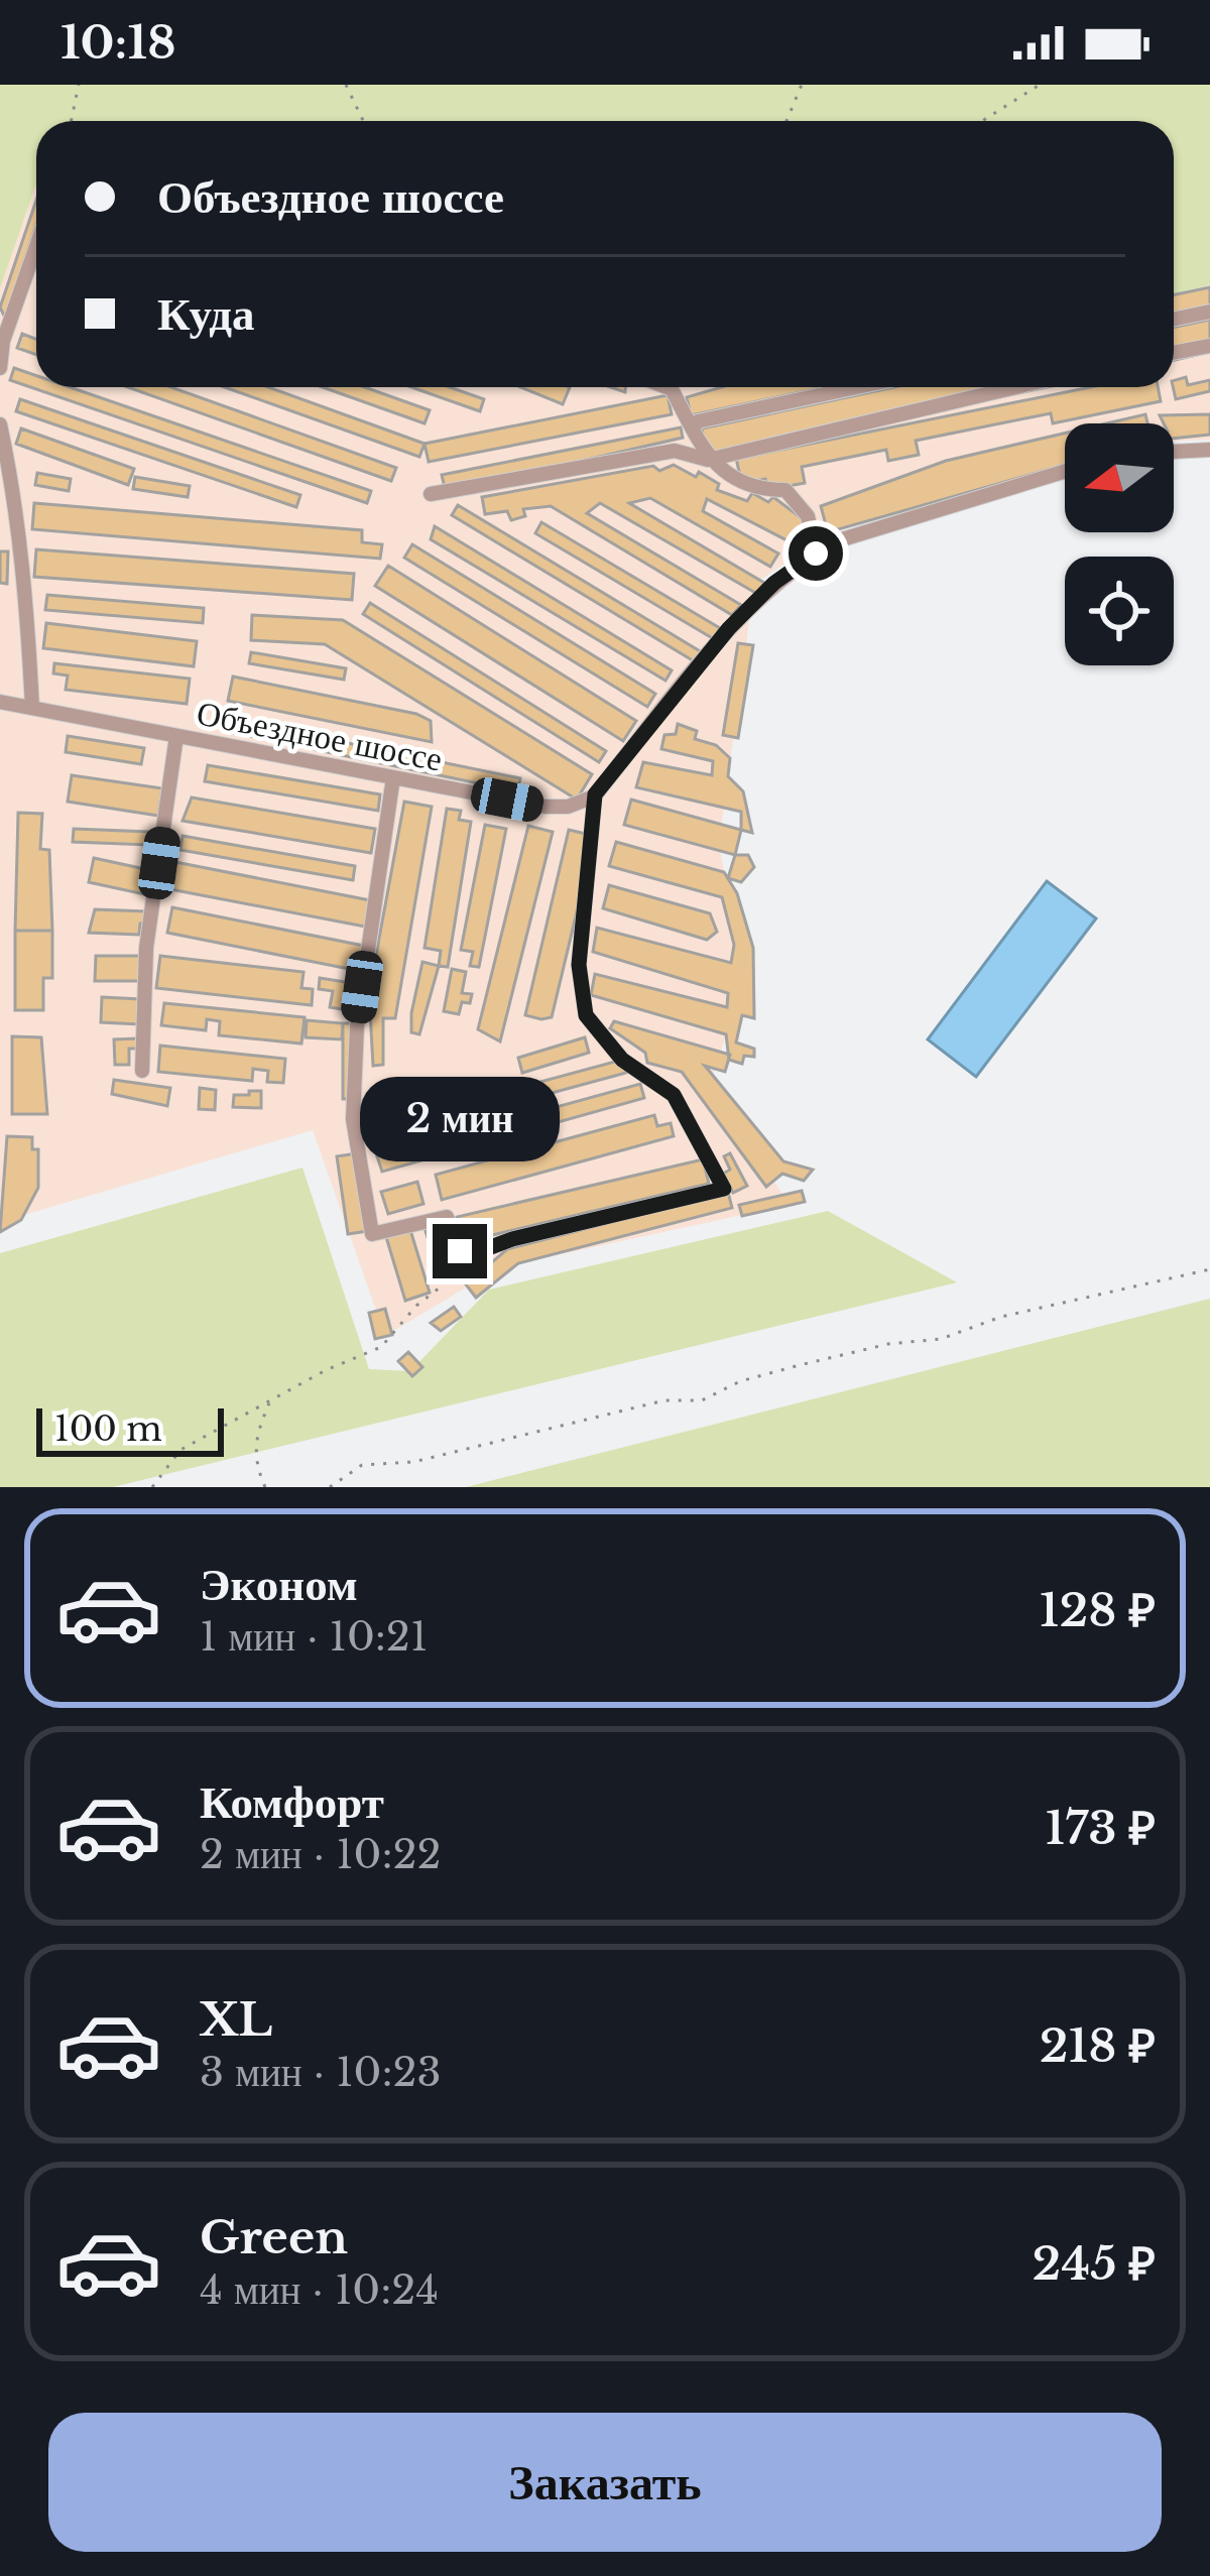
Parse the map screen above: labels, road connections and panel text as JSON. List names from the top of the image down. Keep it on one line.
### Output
{"streets":{"street":["Объездное шоссе"]},"scale_bar":"100 m","north":"left","page":{"status":"10:18","banner":["Объездное шоссе","Куда"],"bubble":"2 мин","scale":"100 m","list":[{"name":"Эконом","note":"1 мин · 10:21","value":"128 ₽"},{"name":"Комфорт","note":"2 мин · 10:22","value":"173 ₽"},{"name":"XL","note":"3 мин · 10:23","value":"218 ₽"},{"name":"Green","note":"4 мин · 10:24","value":"245 ₽"}],"buttons":"Заказать"}}
